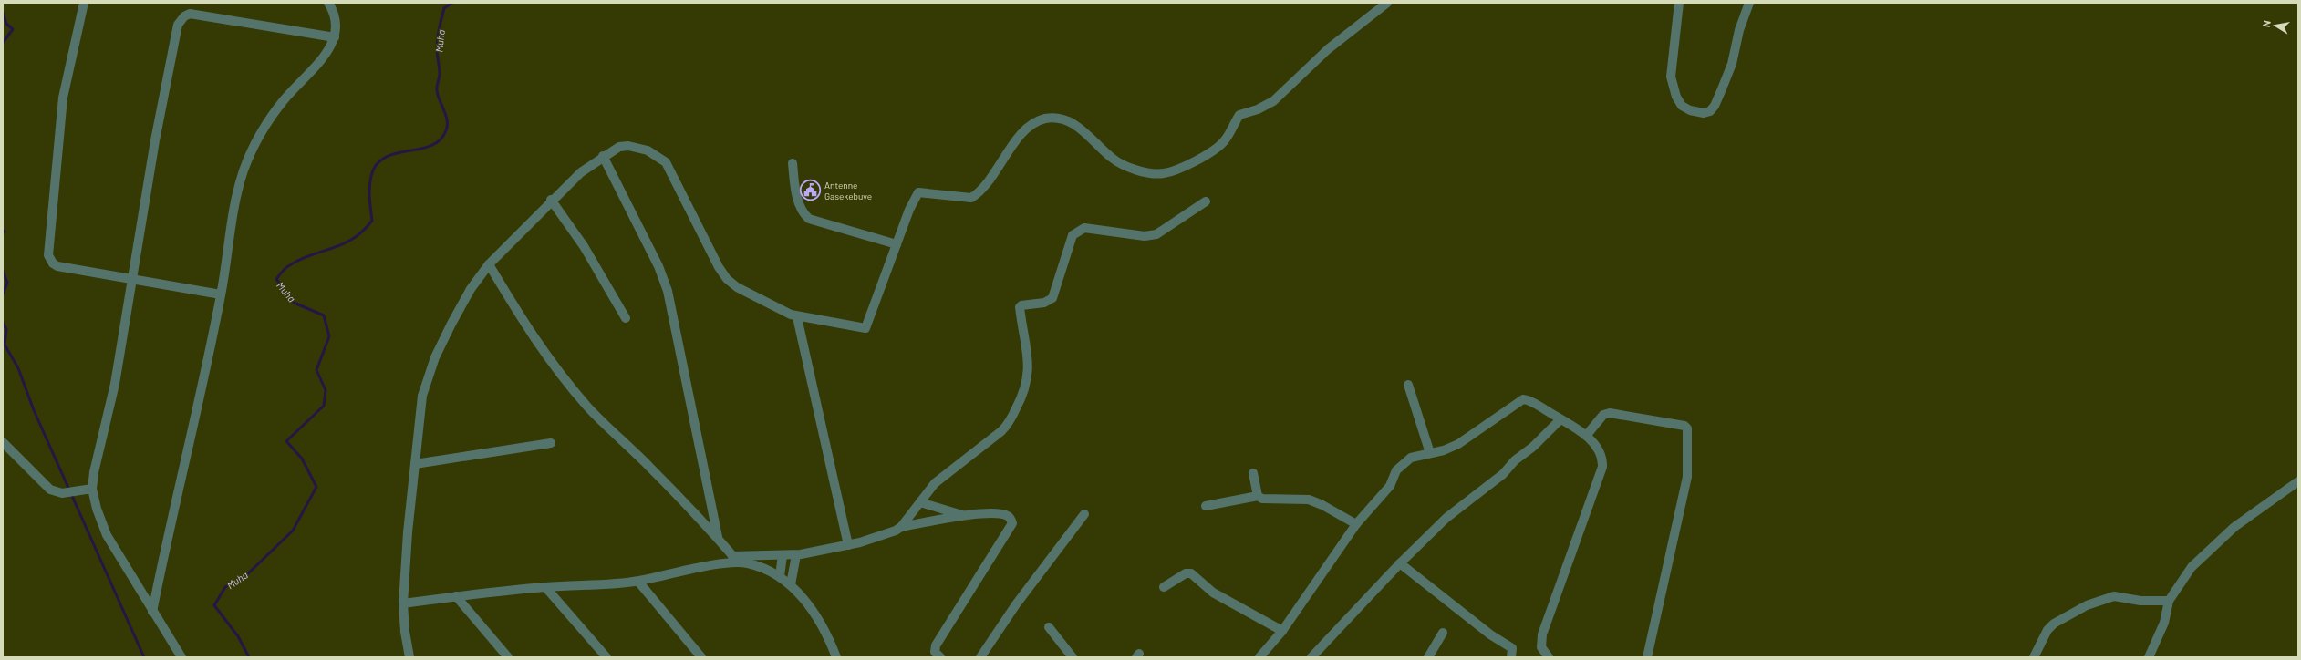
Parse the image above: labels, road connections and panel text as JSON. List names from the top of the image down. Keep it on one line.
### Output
{"water":["Muha"],"places":{"public building":["Antenne Gasekebuye"]},"north":"left"}
